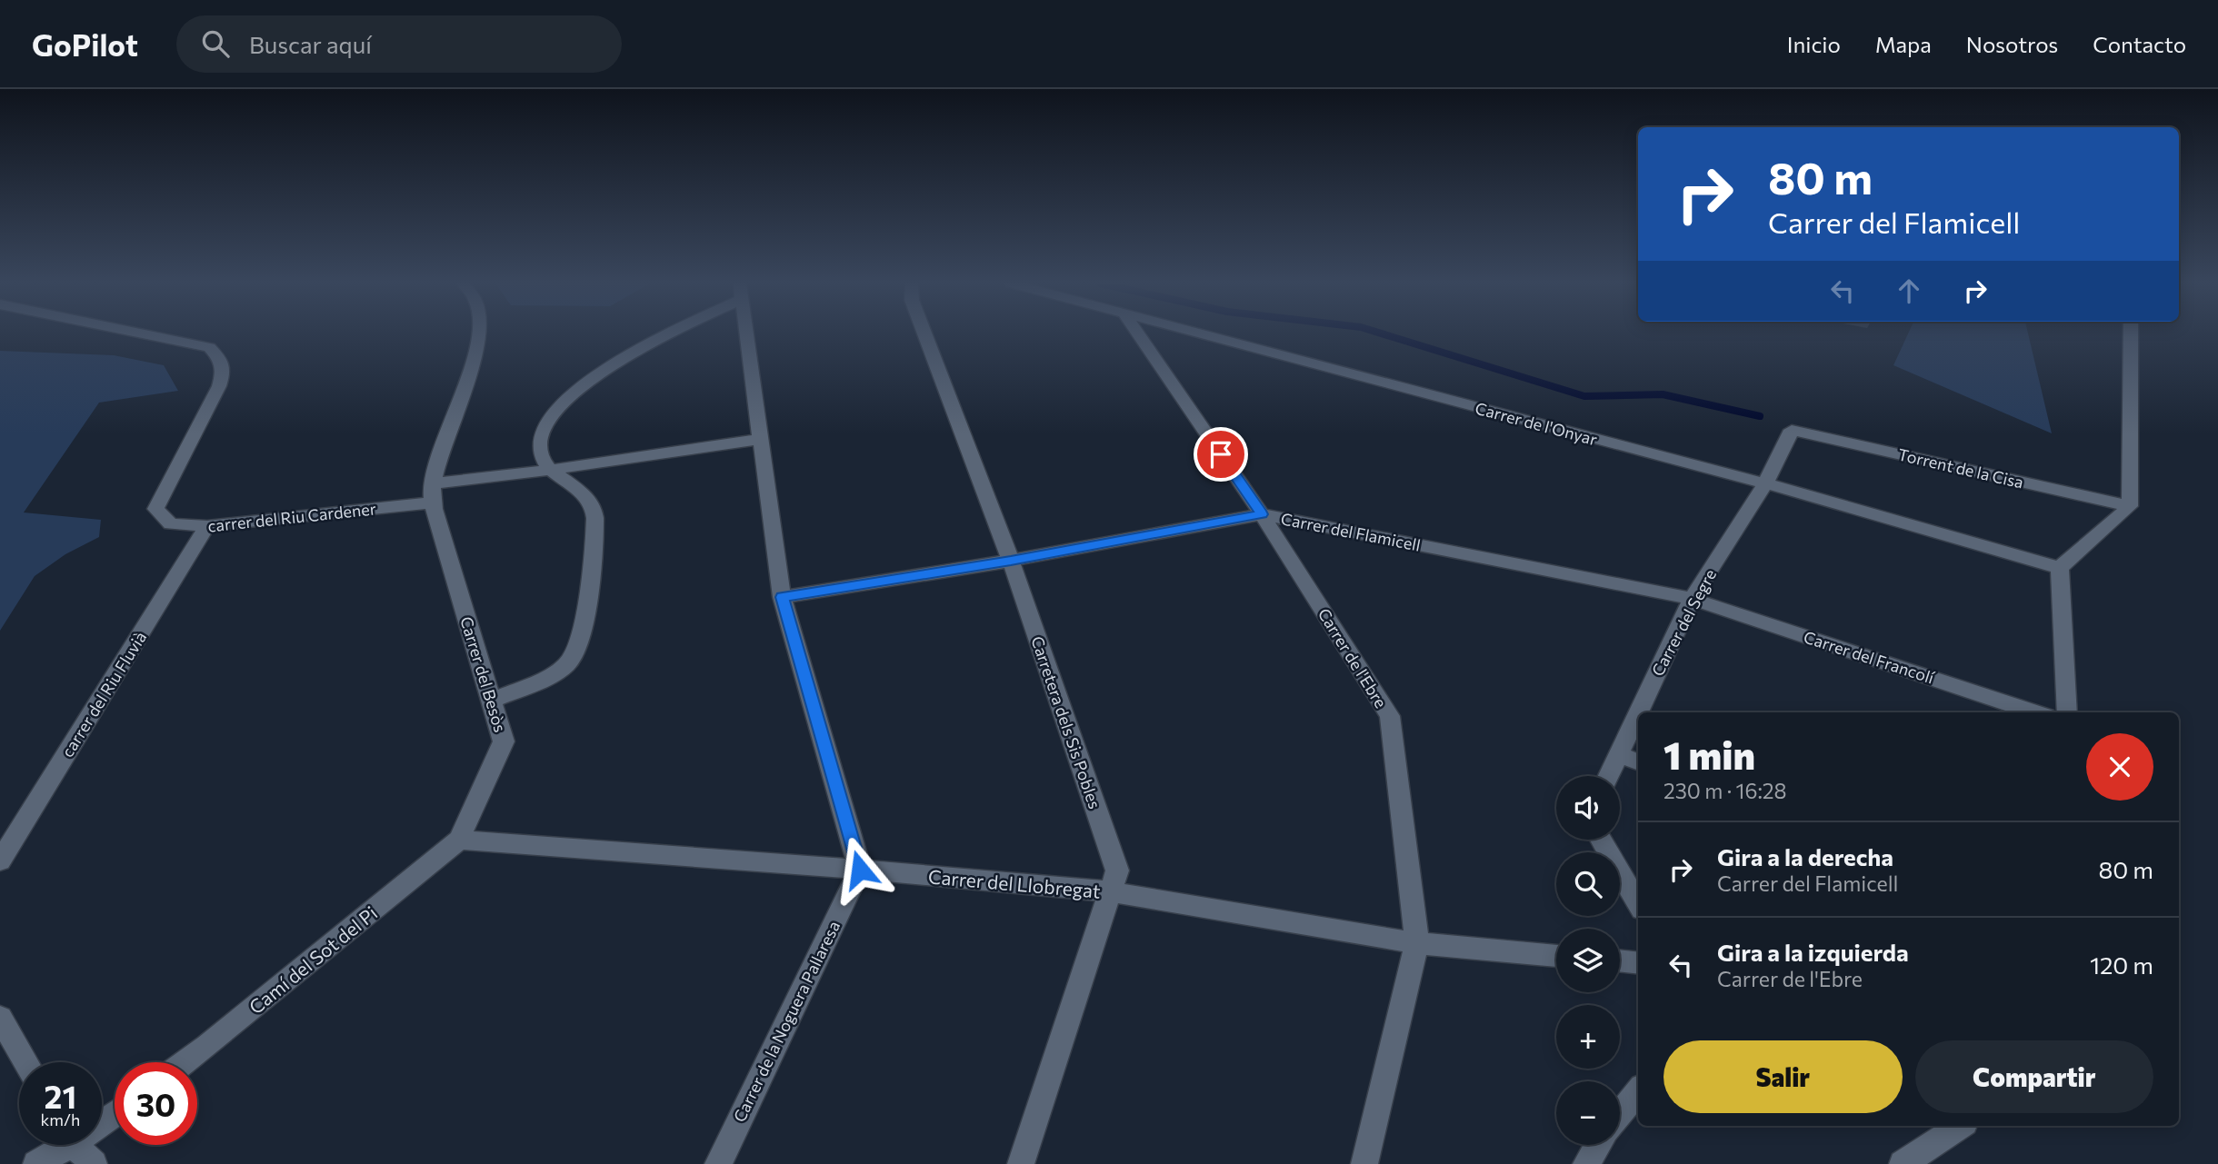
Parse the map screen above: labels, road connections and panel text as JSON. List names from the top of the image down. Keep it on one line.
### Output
{"streets":{"street":["Carrer de l'Onyar","Torrent de la Cisa","carrer del Riu Cardener","Carrer del Flamicell","Carrer del Segre","Carrer del Francolí","Carrer de l'Ebre","Carrer del Besòs","carrer del Riu Fluvià","Carretera dels Sis Pobles","Carrer del Llobregat","Camí del Sot del Pi","Carrer de la Noguera Pallaresa"]},"crossings":[["Carrer de l'Onyar","Carrer del Segre"],["Torrent de la Cisa","Carrer del Segre"],["carrer del Riu Cardener","Carrer del Besòs"],["carrer del Riu Cardener","carrer del Riu Fluvià"],["Carrer del Flamicell","Carrer del Segre"],["Carrer del Flamicell","Carrer del Francolí"],["Carrer del Flamicell","Carrer de l'Ebre"],["Carrer del Flamicell","Carretera dels Sis Pobles"],["Carrer del Segre","Carrer del Francolí"],["Carrer de l'Ebre","Carrer del Llobregat"],["Carrer del Besòs","Carrer del Llobregat"],["Carrer del Besòs","Camí del Sot del Pi"],["Carretera dels Sis Pobles","Carrer del Llobregat"],["Carrer del Llobregat","Camí del Sot del Pi"],["Carrer del Llobregat","Carrer de la Noguera Pallaresa"]],"page":{"header":"GoPilot","search":"Buscar aquí","nav":["Inicio","Mapa","Nosotros","Contacto"],"turn":["80 m","Carrer del Flamicell"],"heading":["1 min","230 m · 16:28"],"map_buttons":["+","−"],"list":[{"name":"Gira a la derecha","note":"Carrer del Flamicell","value":"80 m"},{"name":"Gira a la izquierda","note":"Carrer de l'Ebre","value":"120 m"}],"buttons":["Salir","Compartir"],"speed":"21 km/h","limit":"30"}}
